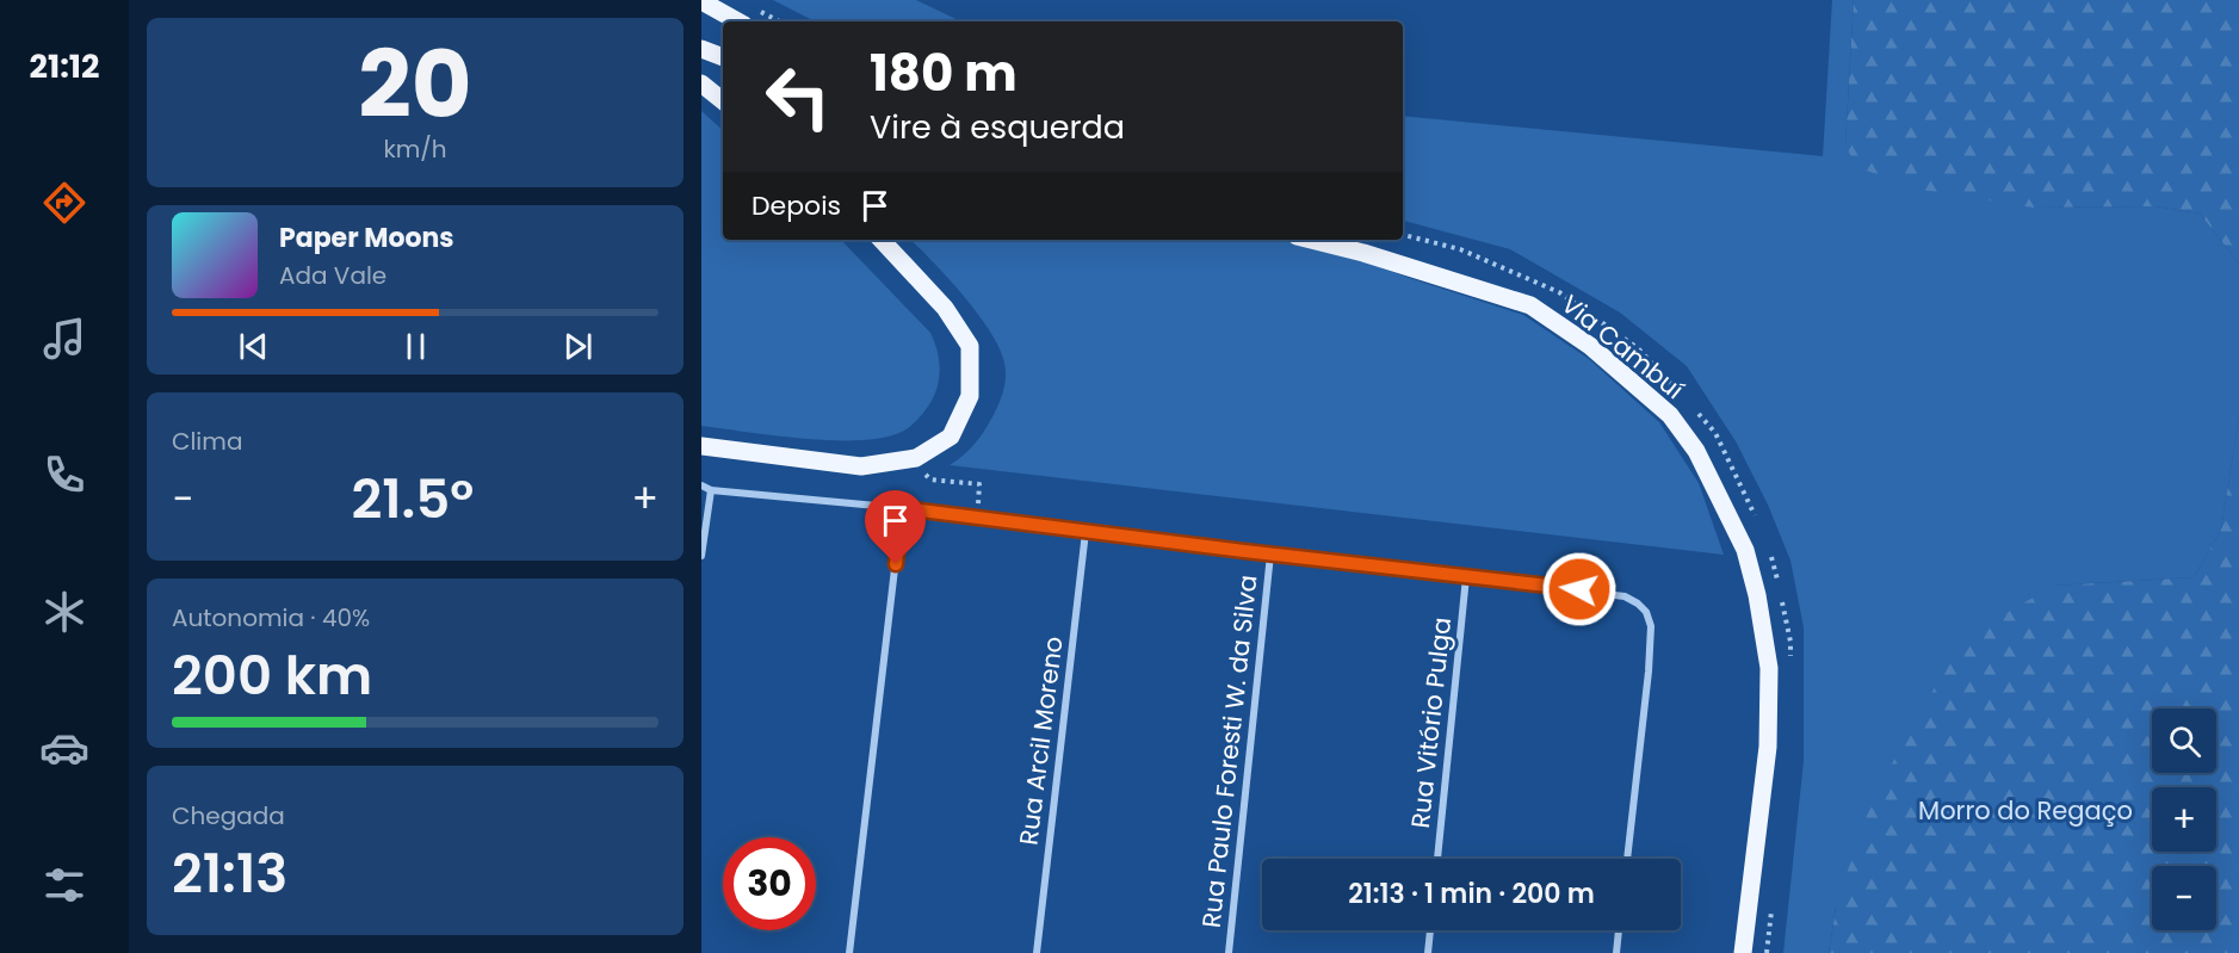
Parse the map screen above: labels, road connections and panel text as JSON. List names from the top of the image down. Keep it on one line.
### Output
{"streets":{"main road":["Via Cambuí"],"street":["Rua Vitório Pulga","Rua Arcil Moreno","Rua Paulo Foresti W. da Silva"]},"parks":["Morro do Regaço"],"page":{"tabs":"21:12","tile":[["20","km/h"],"Clima",["Autonomia · 40%","200 km"],["Chegada","21:13"]],"turn":["180 m","Vire à esquerda"],"then":"Depois","song":["Paper Moons","Ada Vale"],"heat":["−","21.5°","+"],"map_buttons":["+","−"],"limit":"30","trip":"21:13 · 1 min · 200 m"}}
